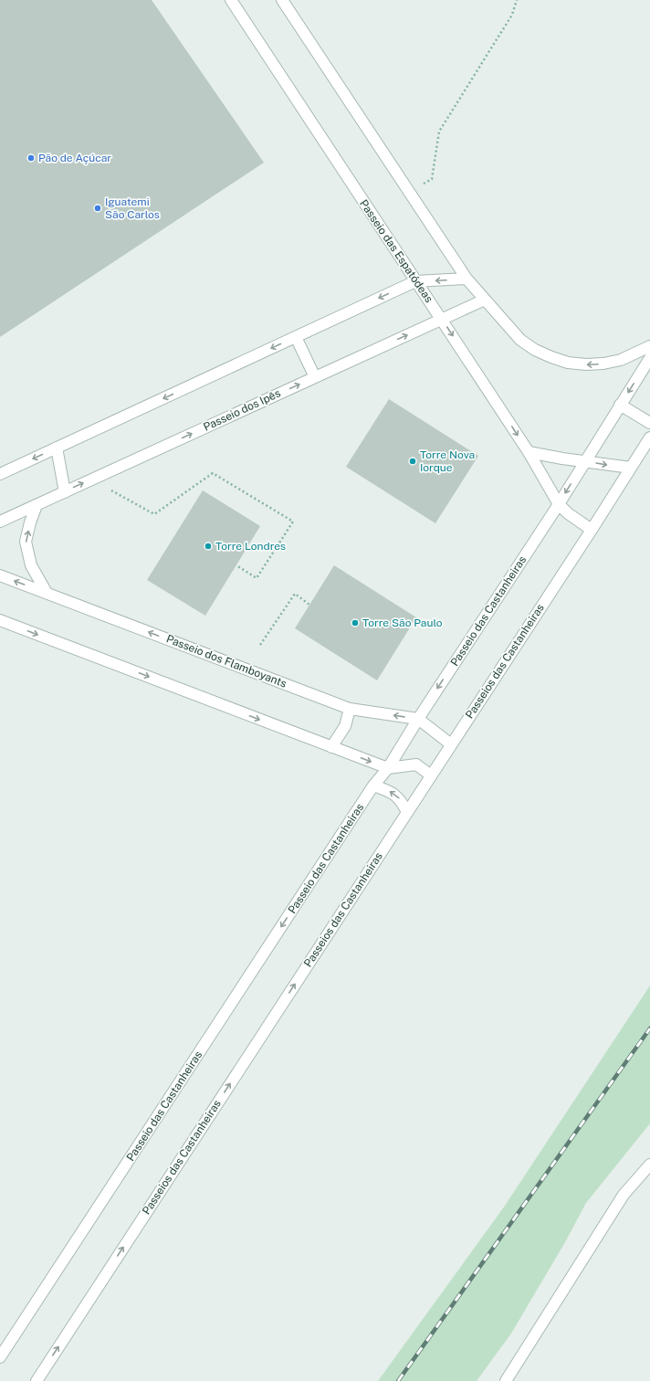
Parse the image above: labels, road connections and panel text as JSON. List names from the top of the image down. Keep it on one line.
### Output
{"streets":{"street":["Passeio das Espatódeas","Passeio dos Ipês","Passeio das Castanheiras","Passeio dos Flamboyants","Passeios das Castanheiras"]},"crossings":[["Passeio das Espatódeas","Passeio dos Ipês"],["Passeio das Espatódeas","Passeio das Castanheiras"],["Passeio das Espatódeas","Passeios das Castanheiras"],["Passeio das Castanheiras","Passeio dos Flamboyants"],["Passeio dos Flamboyants","Passeios das Castanheiras"]],"one_way":["Passeio das Castanheiras","Passeios das Castanheiras"],"places":["Pão de Açúcar","Iguatemi São Carlos","Torre Nova Iorque","Torre Londres","Torre São Paulo"]}
